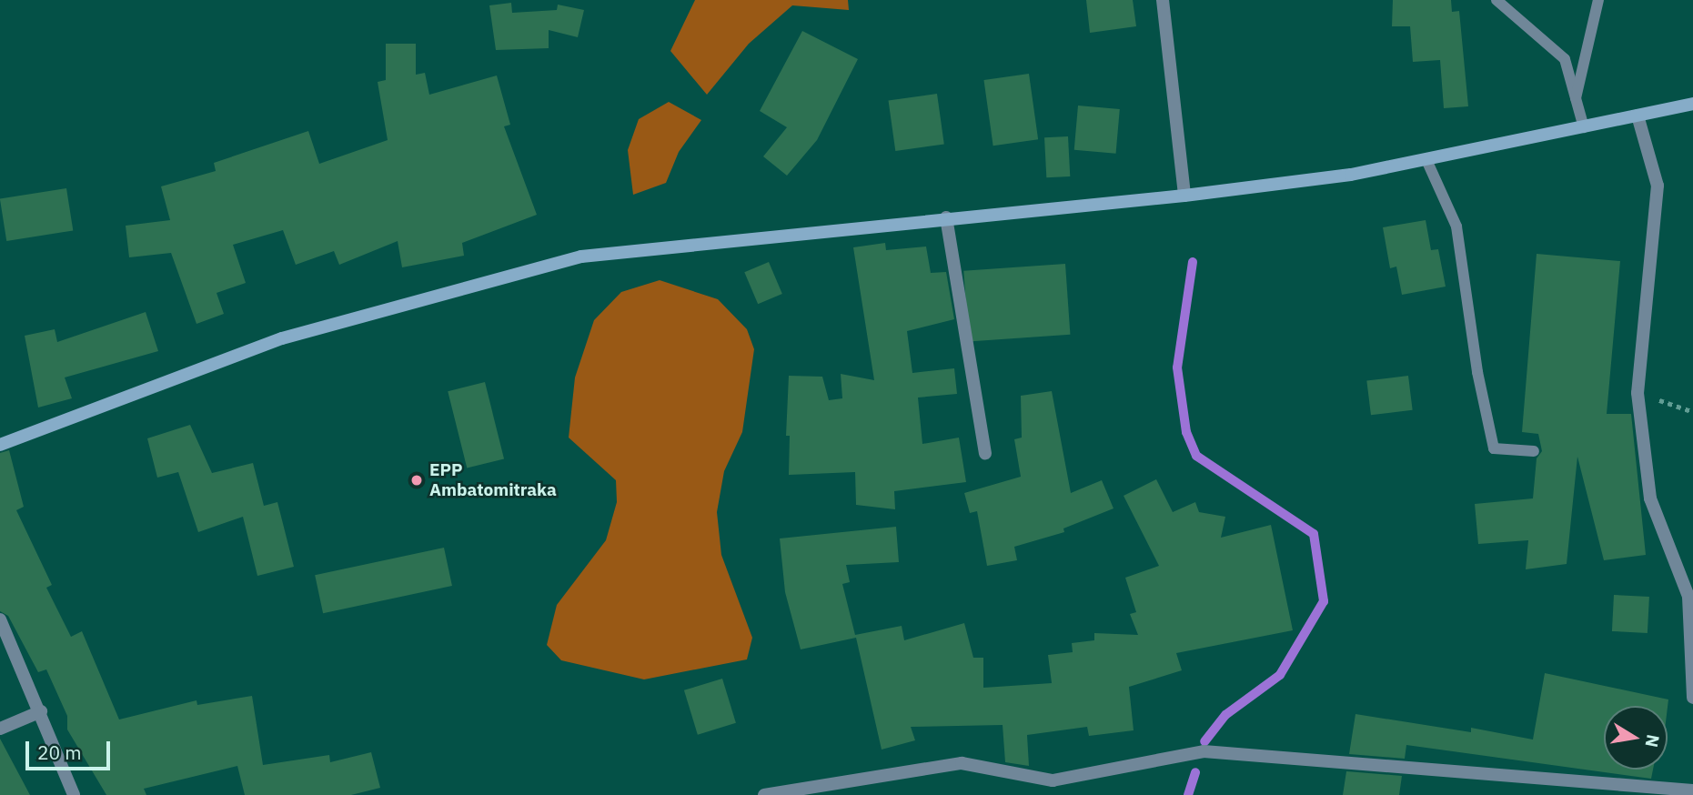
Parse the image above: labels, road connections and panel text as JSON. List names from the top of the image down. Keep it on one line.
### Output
{"places":["EPP Ambatomitraka"],"scale_bar":"20 m","north":"right"}
